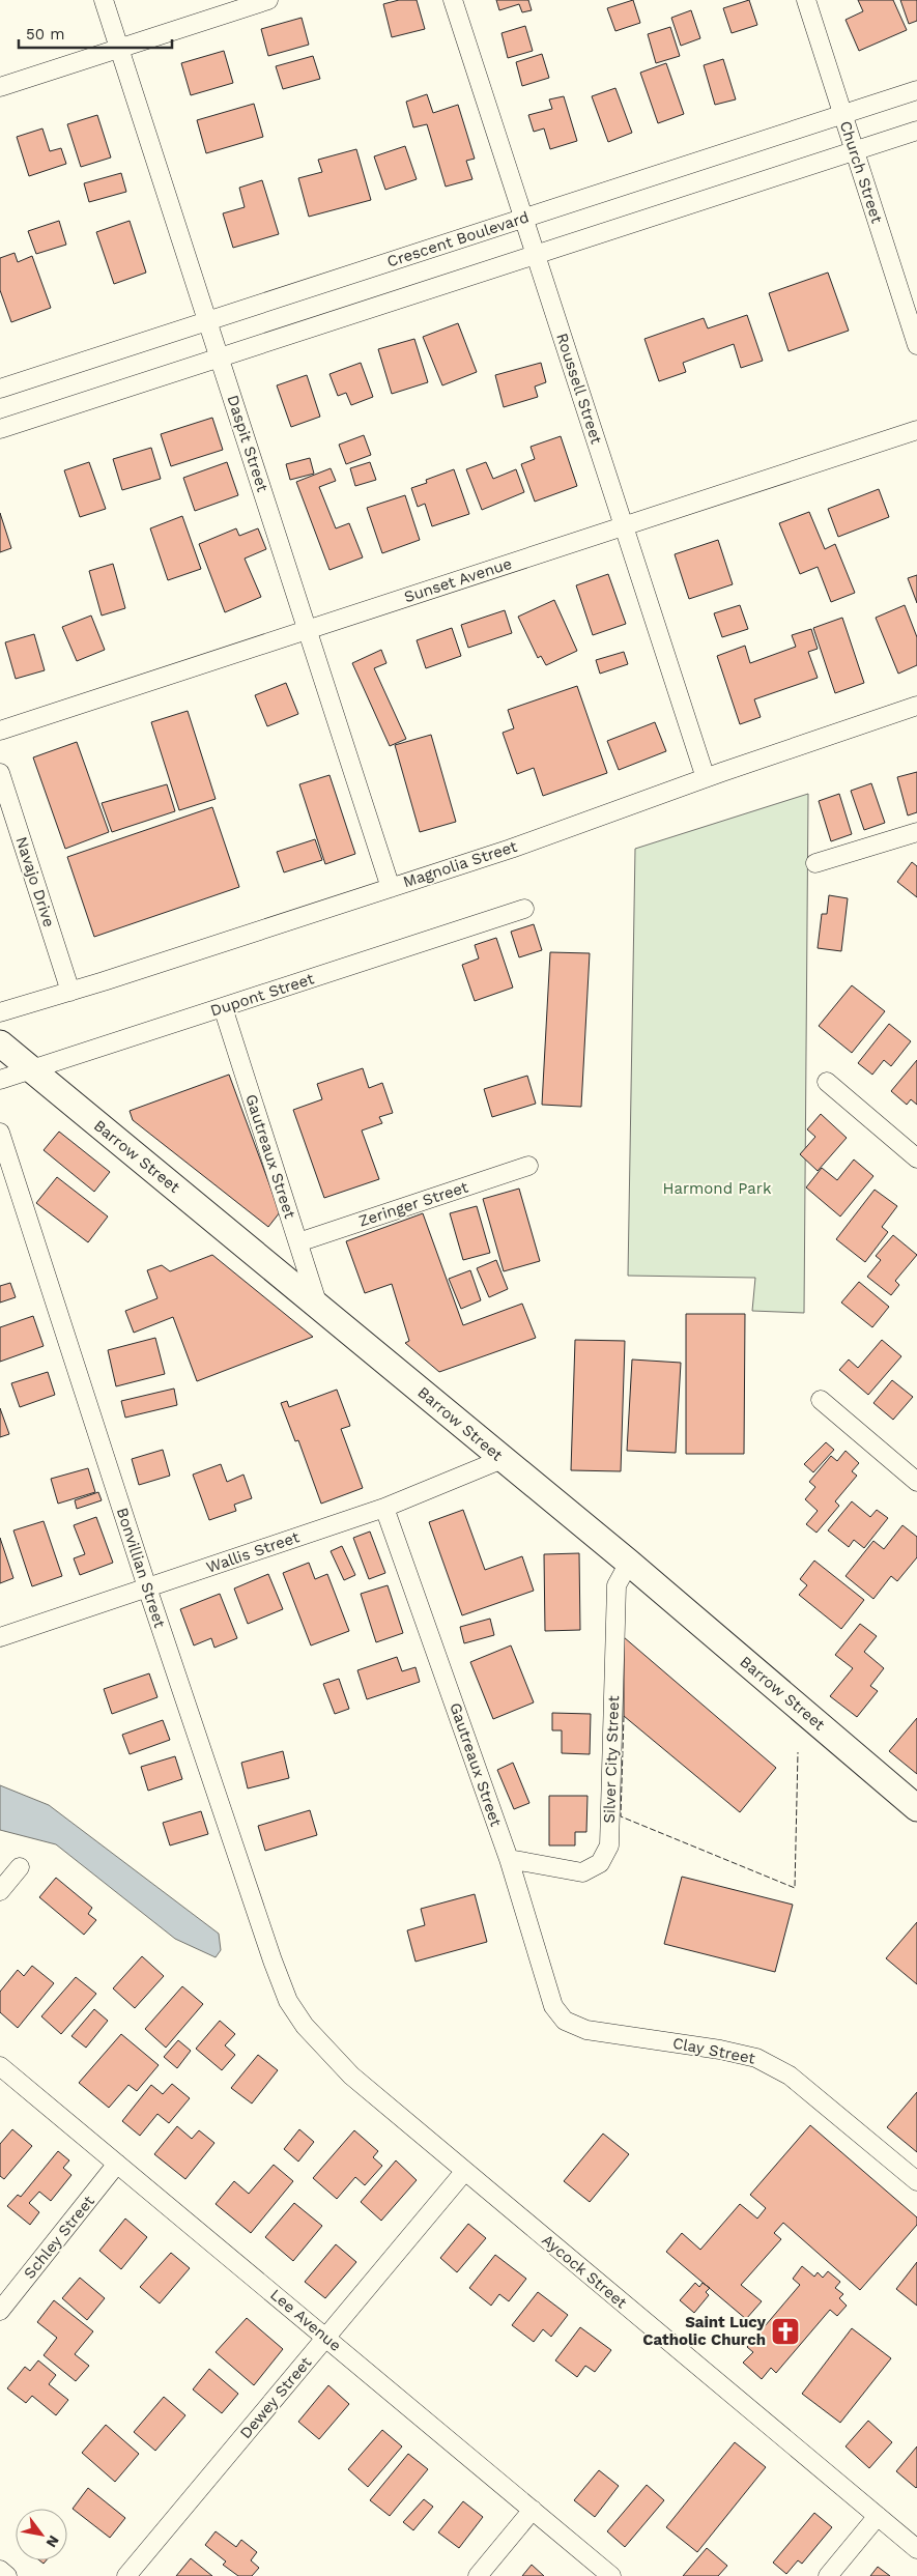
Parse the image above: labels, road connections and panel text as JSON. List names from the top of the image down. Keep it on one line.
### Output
{"streets":{"main road":["Barrow Street"],"street":["Church Street","Crescent Boulevard","Roussell Street","Daspit Street","Sunset Avenue","Magnolia Street","Navajo Drive","Dupont Street","Gautreaux Street","Zeringer Street","Wallis Street","Bonvillian Street","Silver City Street","Clay Street","Schley Street","Aycock Street","Lee Avenue","Dewey Street"]},"crossings":[["Church Street","Crescent Boulevard"],["Crescent Boulevard","Roussell Street"],["Crescent Boulevard","Daspit Street"],["Roussell Street","Sunset Avenue"],["Roussell Street","Magnolia Street"],["Daspit Street","Sunset Avenue"],["Daspit Street","Magnolia Street"],["Magnolia Street","Navajo Drive"],["Dupont Street","Barrow Street"],["Dupont Street","Gautreaux Street"],["Barrow Street","Gautreaux Street"],["Barrow Street","Wallis Street"],["Barrow Street","Silver City Street"],["Gautreaux Street","Zeringer Street"],["Gautreaux Street","Wallis Street"],["Gautreaux Street","Silver City Street"],["Gautreaux Street","Clay Street"],["Wallis Street","Bonvillian Street"],["Bonvillian Street","Aycock Street"],["Schley Street","Lee Avenue"],["Aycock Street","Dewey Street"],["Lee Avenue","Dewey Street"]],"parks":["Harmond Park"],"places":{"church":["Saint Lucy Catholic Church"]},"scale_bar":"50 m","north":"bottom right"}
